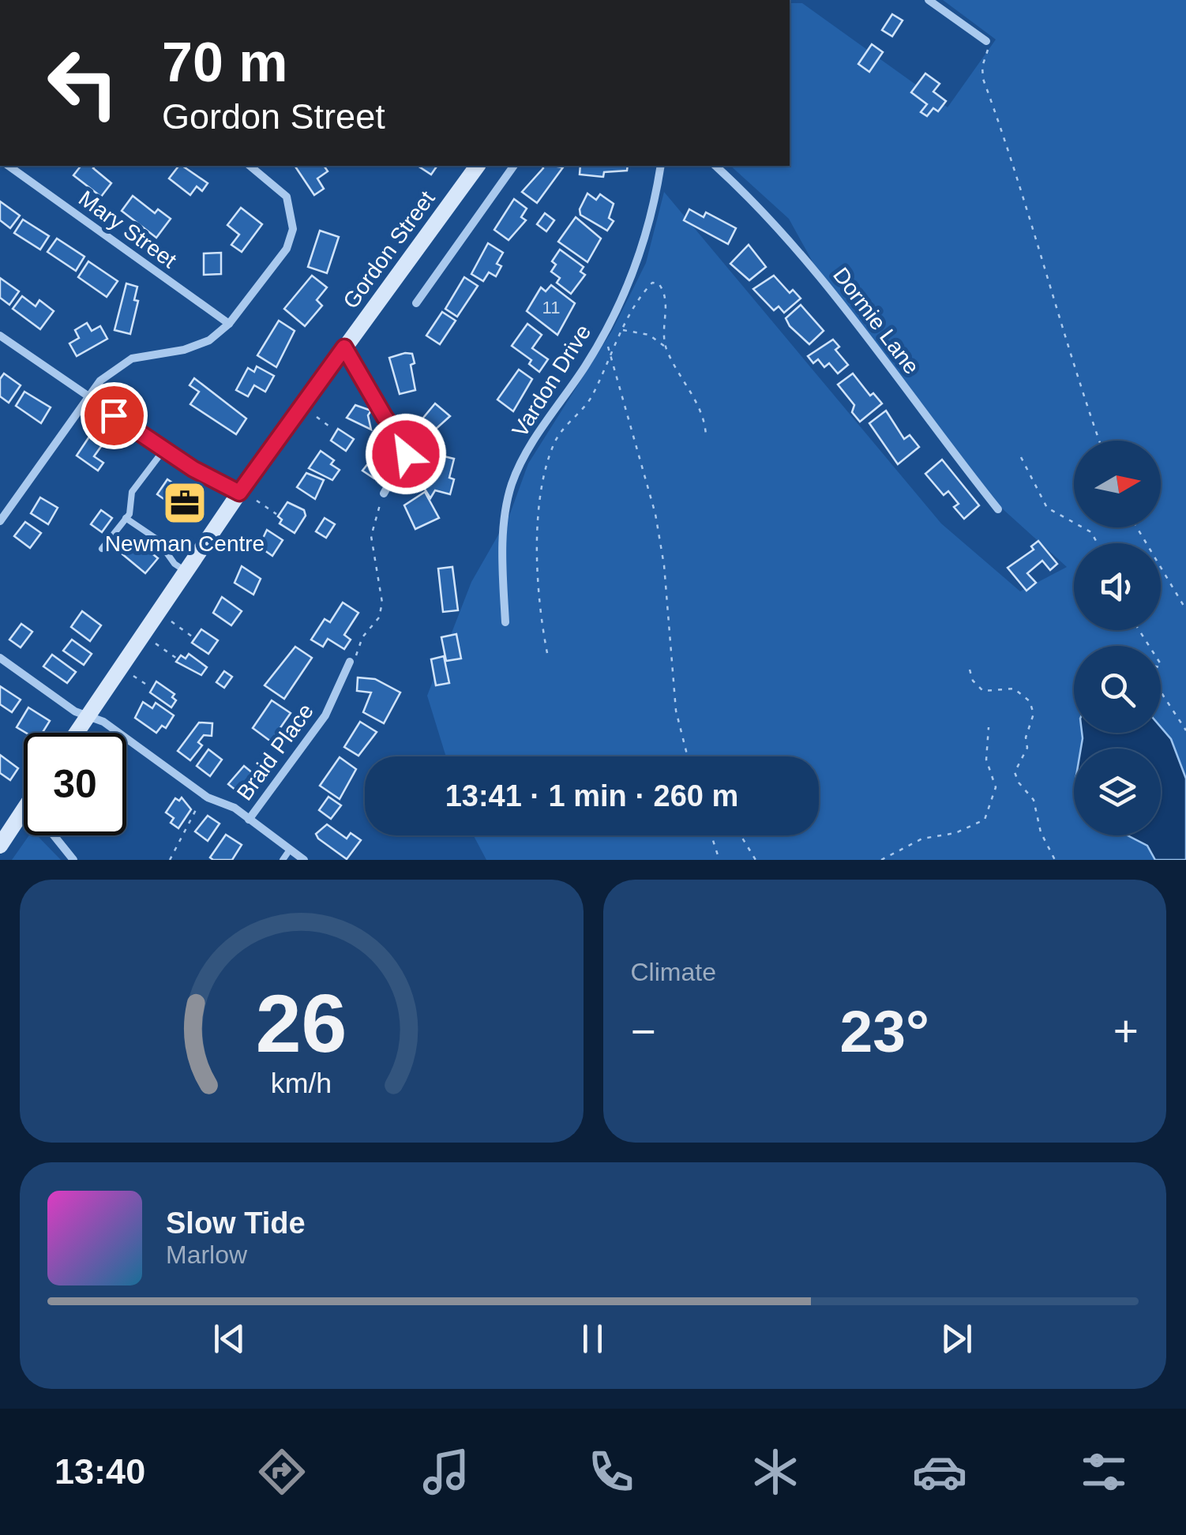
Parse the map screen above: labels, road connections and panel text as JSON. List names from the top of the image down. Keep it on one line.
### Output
{"streets":{"main road":["Gordon Street"],"street":["Mary Street","Dormie Lane","Vardon Drive","Braid Place"]},"places":{"office":["Newman Centre"]},"house_numbers":["11"],"north":"right","page":{"turn":["70 m","Gordon Street"],"limit":"30","trip":"13:41 · 1 min · 260 m","tile":"Climate","heat":["−","23°","+"],"song":["Slow Tide","Marlow"],"tabs":"13:40","gauge":["26","km/h"]}}
